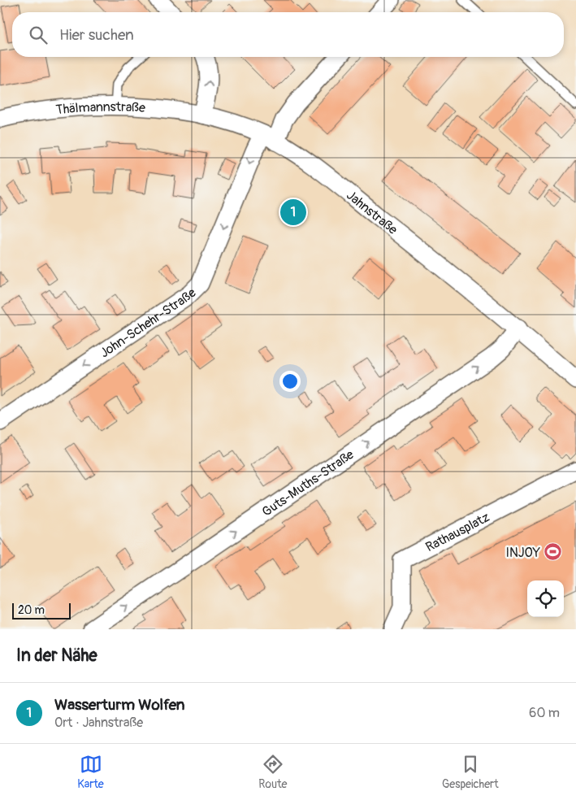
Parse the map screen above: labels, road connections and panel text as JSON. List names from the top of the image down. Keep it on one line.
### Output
{"streets":{"street":["Thälmannstraße","Jahnstraße","John-Schehr-Straße","Guts-Muths-Straße","Rathausplatz"]},"crossings":[["Thälmannstraße","Jahnstraße"],["Jahnstraße","John-Schehr-Straße"],["Jahnstraße","Guts-Muths-Straße"]],"one_way":["John-Schehr-Straße","Guts-Muths-Straße"],"places":{"sports":["INJOY"]},"scale_bar":"20 m","page":{"search":"Hier suchen","pins":"1","scale":"20 m","heading":"In der Nähe","list":[{"mark":"1","name":"Wasserturm Wolfen","note":"Ort · Jahnstraße","value":"60 m"}],"nav":["Karte","Route","Gespeichert"]}}
